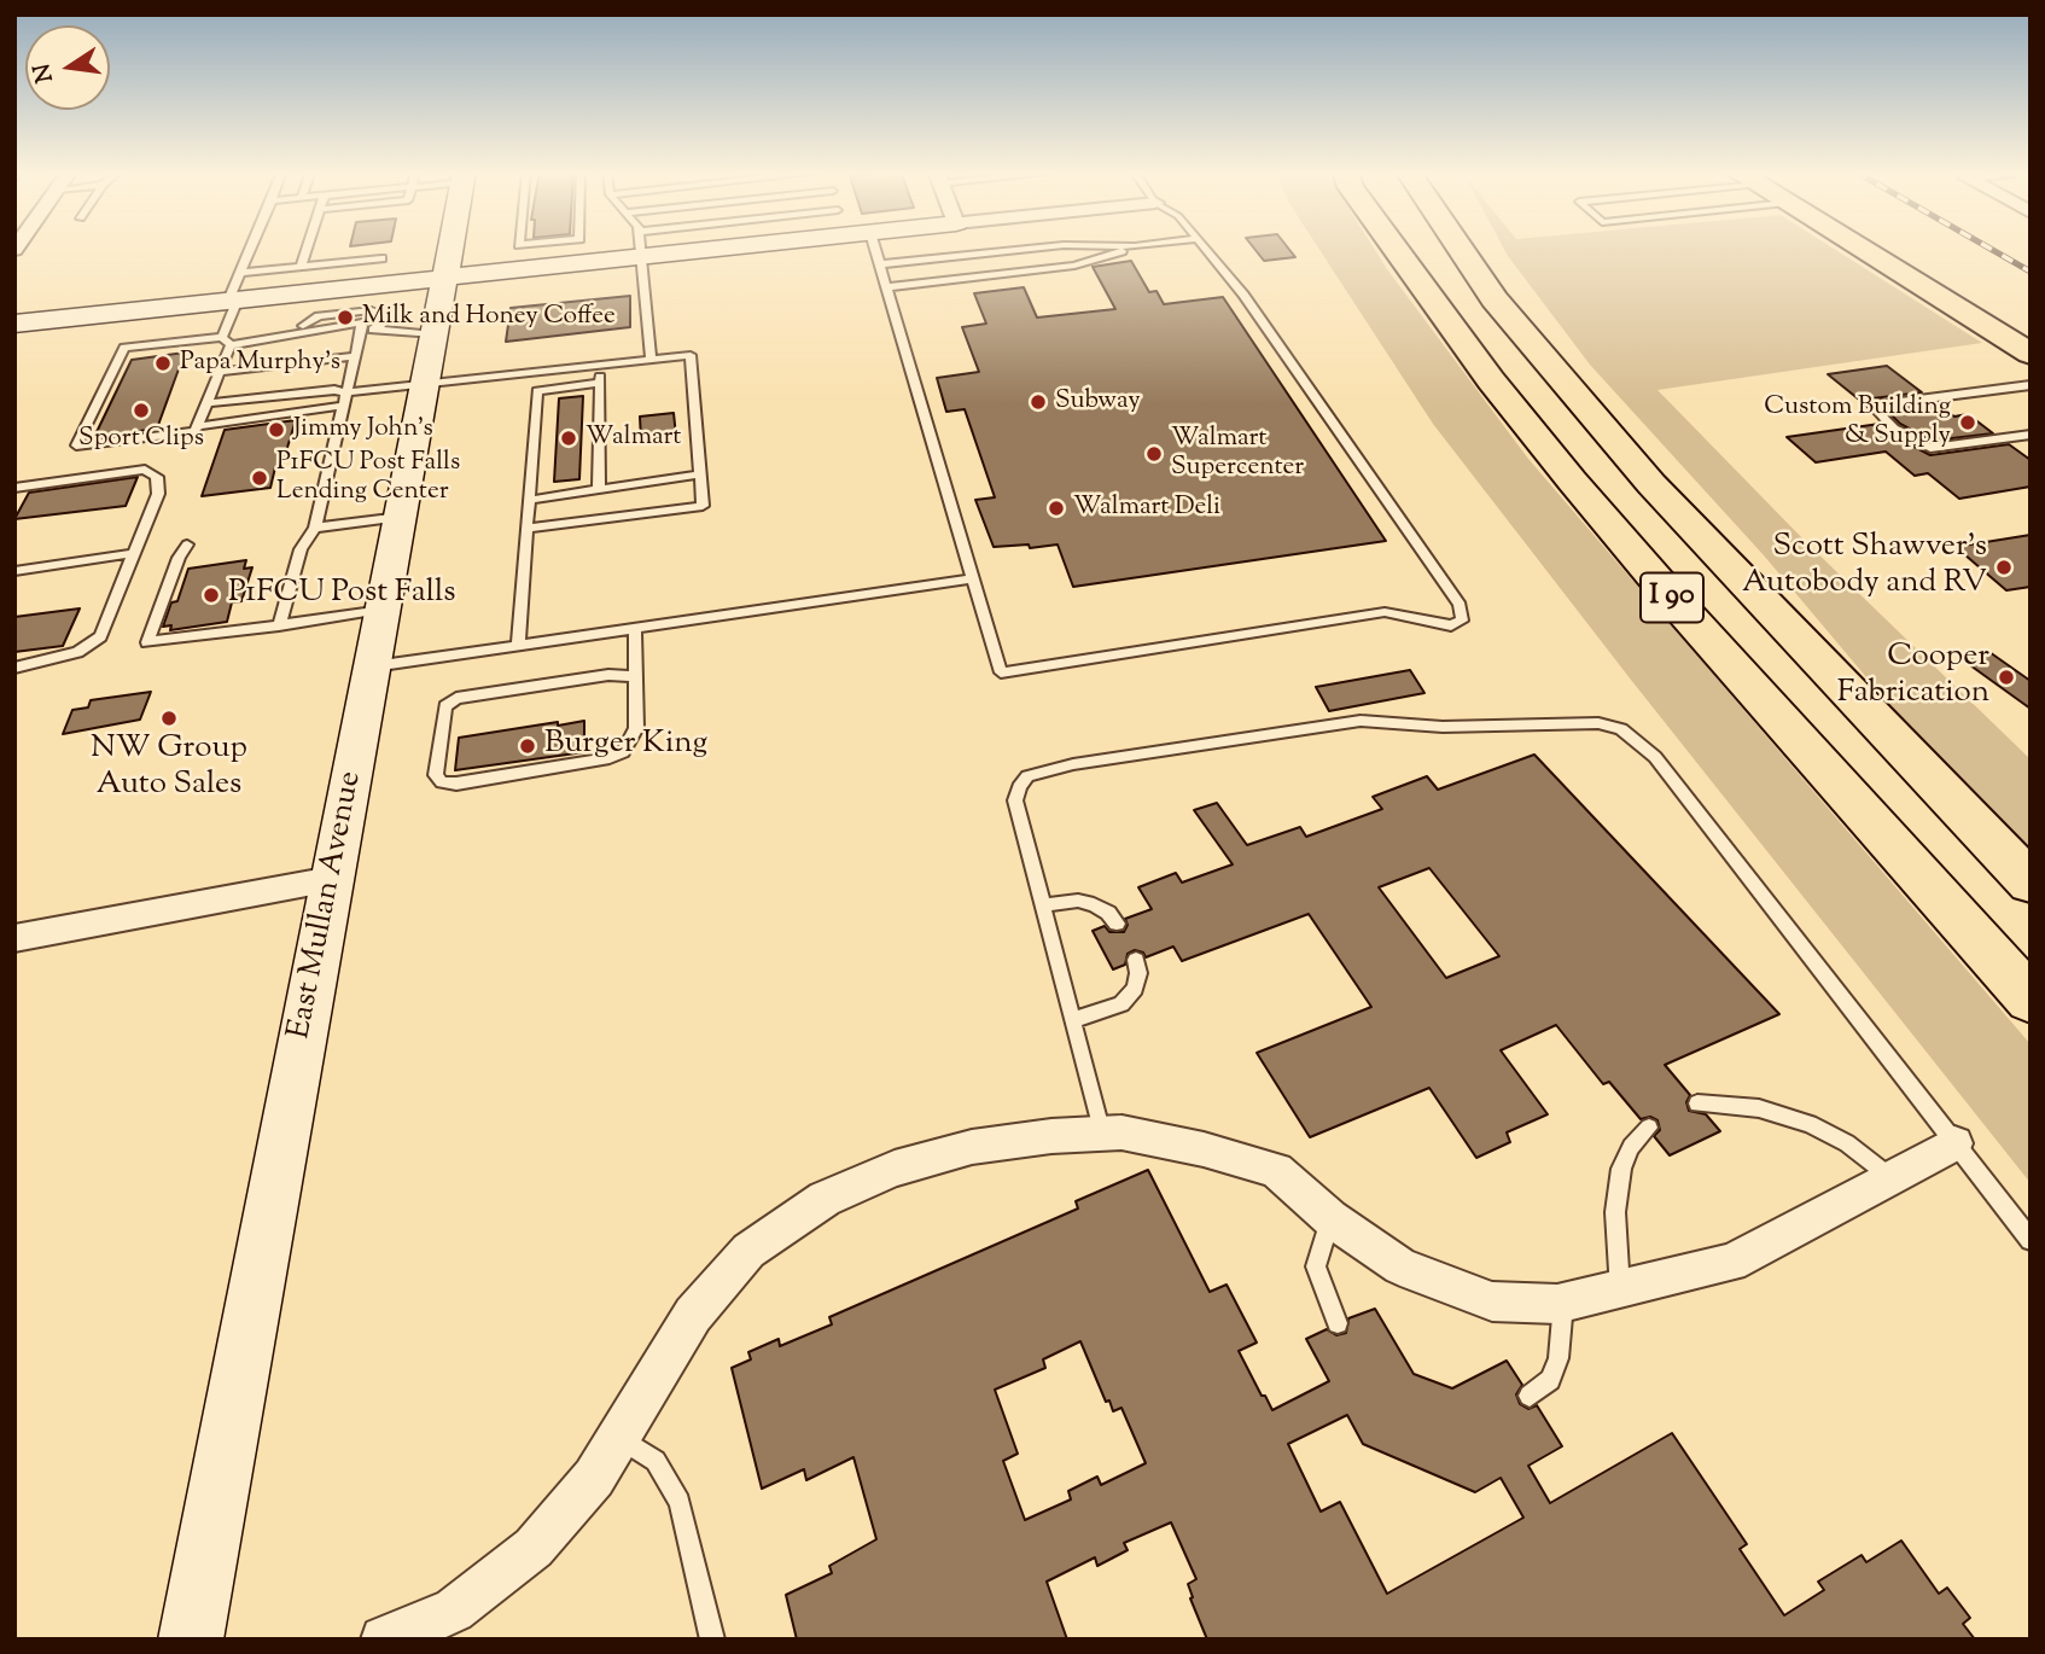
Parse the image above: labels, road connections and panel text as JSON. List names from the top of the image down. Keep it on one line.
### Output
{"streets":{"main road":["I 90","East Mullan Avenue"]},"places":["Milk and Honey Coffee","Papa Murphy's","Subway","Sport Clips","Custom Building & Supply","Jimmy John's","Walmart","Walmart Supercenter","P1FCU Post Falls Lending Center","Walmart Deli","Scott Shawver's Autobody and RV","P1FCU Post Falls","Cooper Fabrication","NW Group Auto Sales","Burger King"],"north":"left"}
